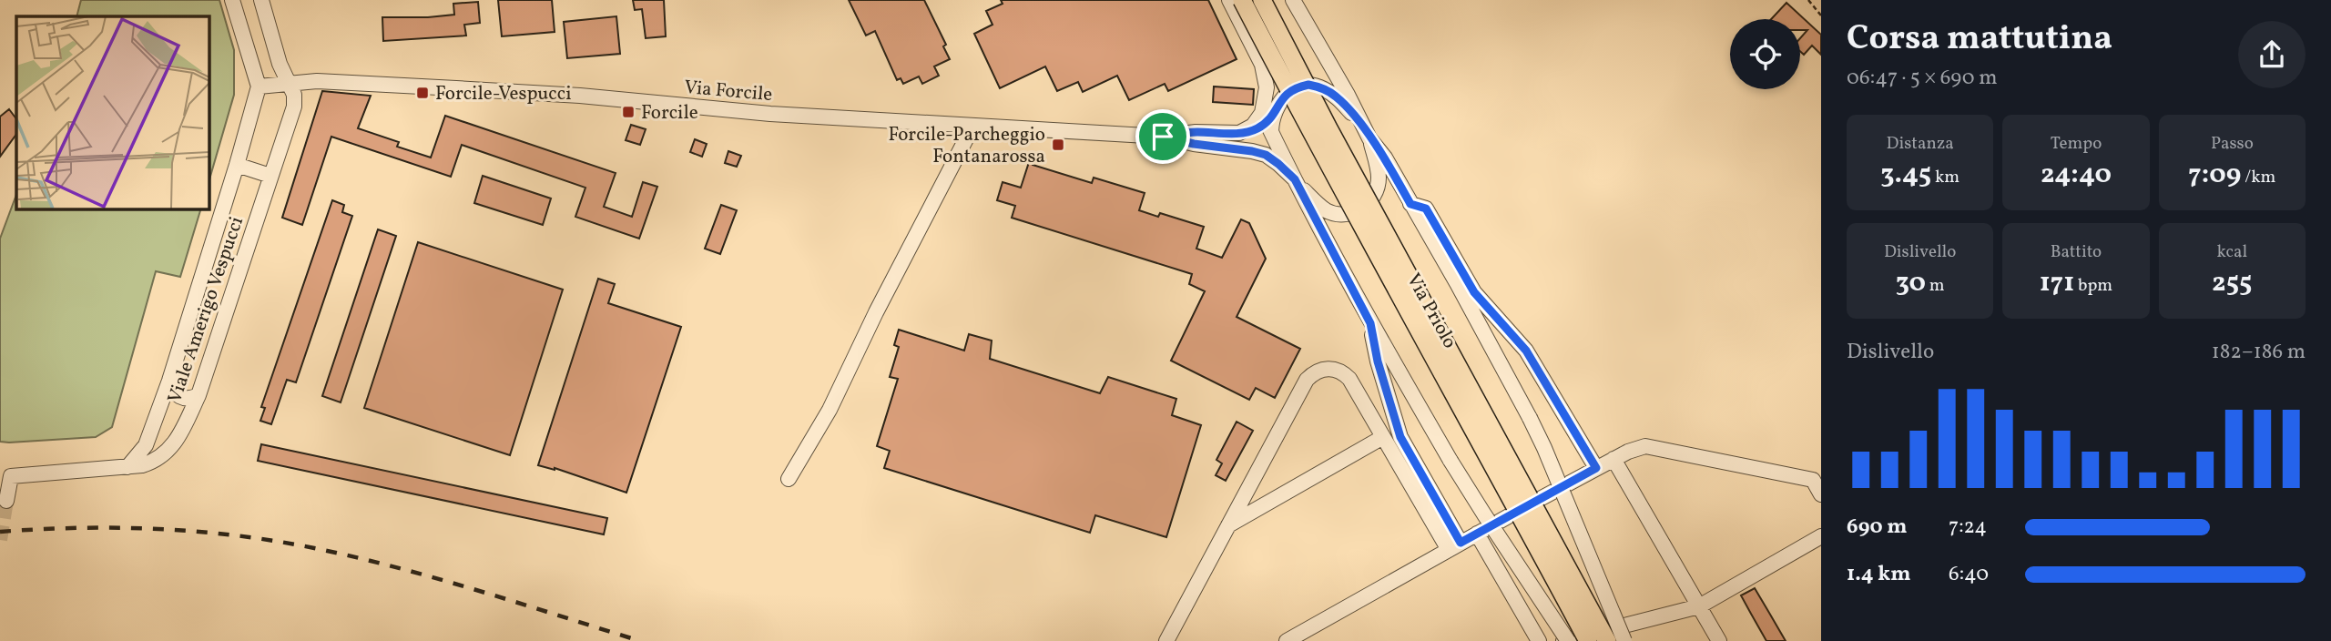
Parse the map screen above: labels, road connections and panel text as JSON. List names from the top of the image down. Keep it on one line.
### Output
{"streets":{"main road":["Via Priolo"],"street":["Via Forcile","Viale Amerigo Vespucci"]},"crossings":[["Via Forcile","Viale Amerigo Vespucci"]],"places":{"transit":["Forcile-Vespucci","Forcile","Forcile-Parcheggio Fontanarossa"]},"page":{"heading":["Corsa mattutina","06:47 · 5 × 690 m"],"stats":[["Distanza","3.45 km"],["Tempo","24:40"],["Passo","7:09 /km"],["Dislivello","30 m"],["Battito","171 bpm"],["kcal","255"]],"chart":["Dislivello","182–186 m"],"list":[{"name":"690 m","note":"7:24"},{"name":"1.4 km","note":"6:40"}]}}
